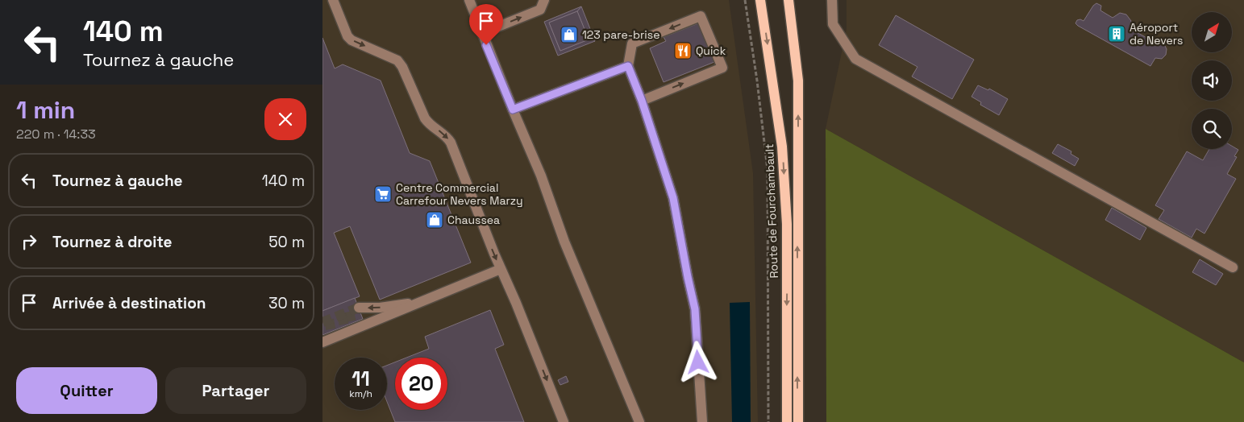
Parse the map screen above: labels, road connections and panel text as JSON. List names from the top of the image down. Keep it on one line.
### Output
{"streets":{"main road":["Route de Fourchambault"]},"places":{"building":["Aéroport de Nevers"],"shop":["123 pare-brise","Chaussea"],"restaurant":["Quick"],"supermarket":["Centre Commercial Carrefour Nevers Marzy"]},"north":"top right","page":{"turn":["140 m","Tournez à gauche"],"heading":["1 min","220 m · 14:33"],"list":[{"name":"Tournez à gauche","value":"140 m"},{"name":"Tournez à droite","value":"50 m"},{"name":"Arrivée à destination","value":"30 m"}],"speed":"11 km/h","limit":"20","buttons":["Quitter","Partager"]}}
